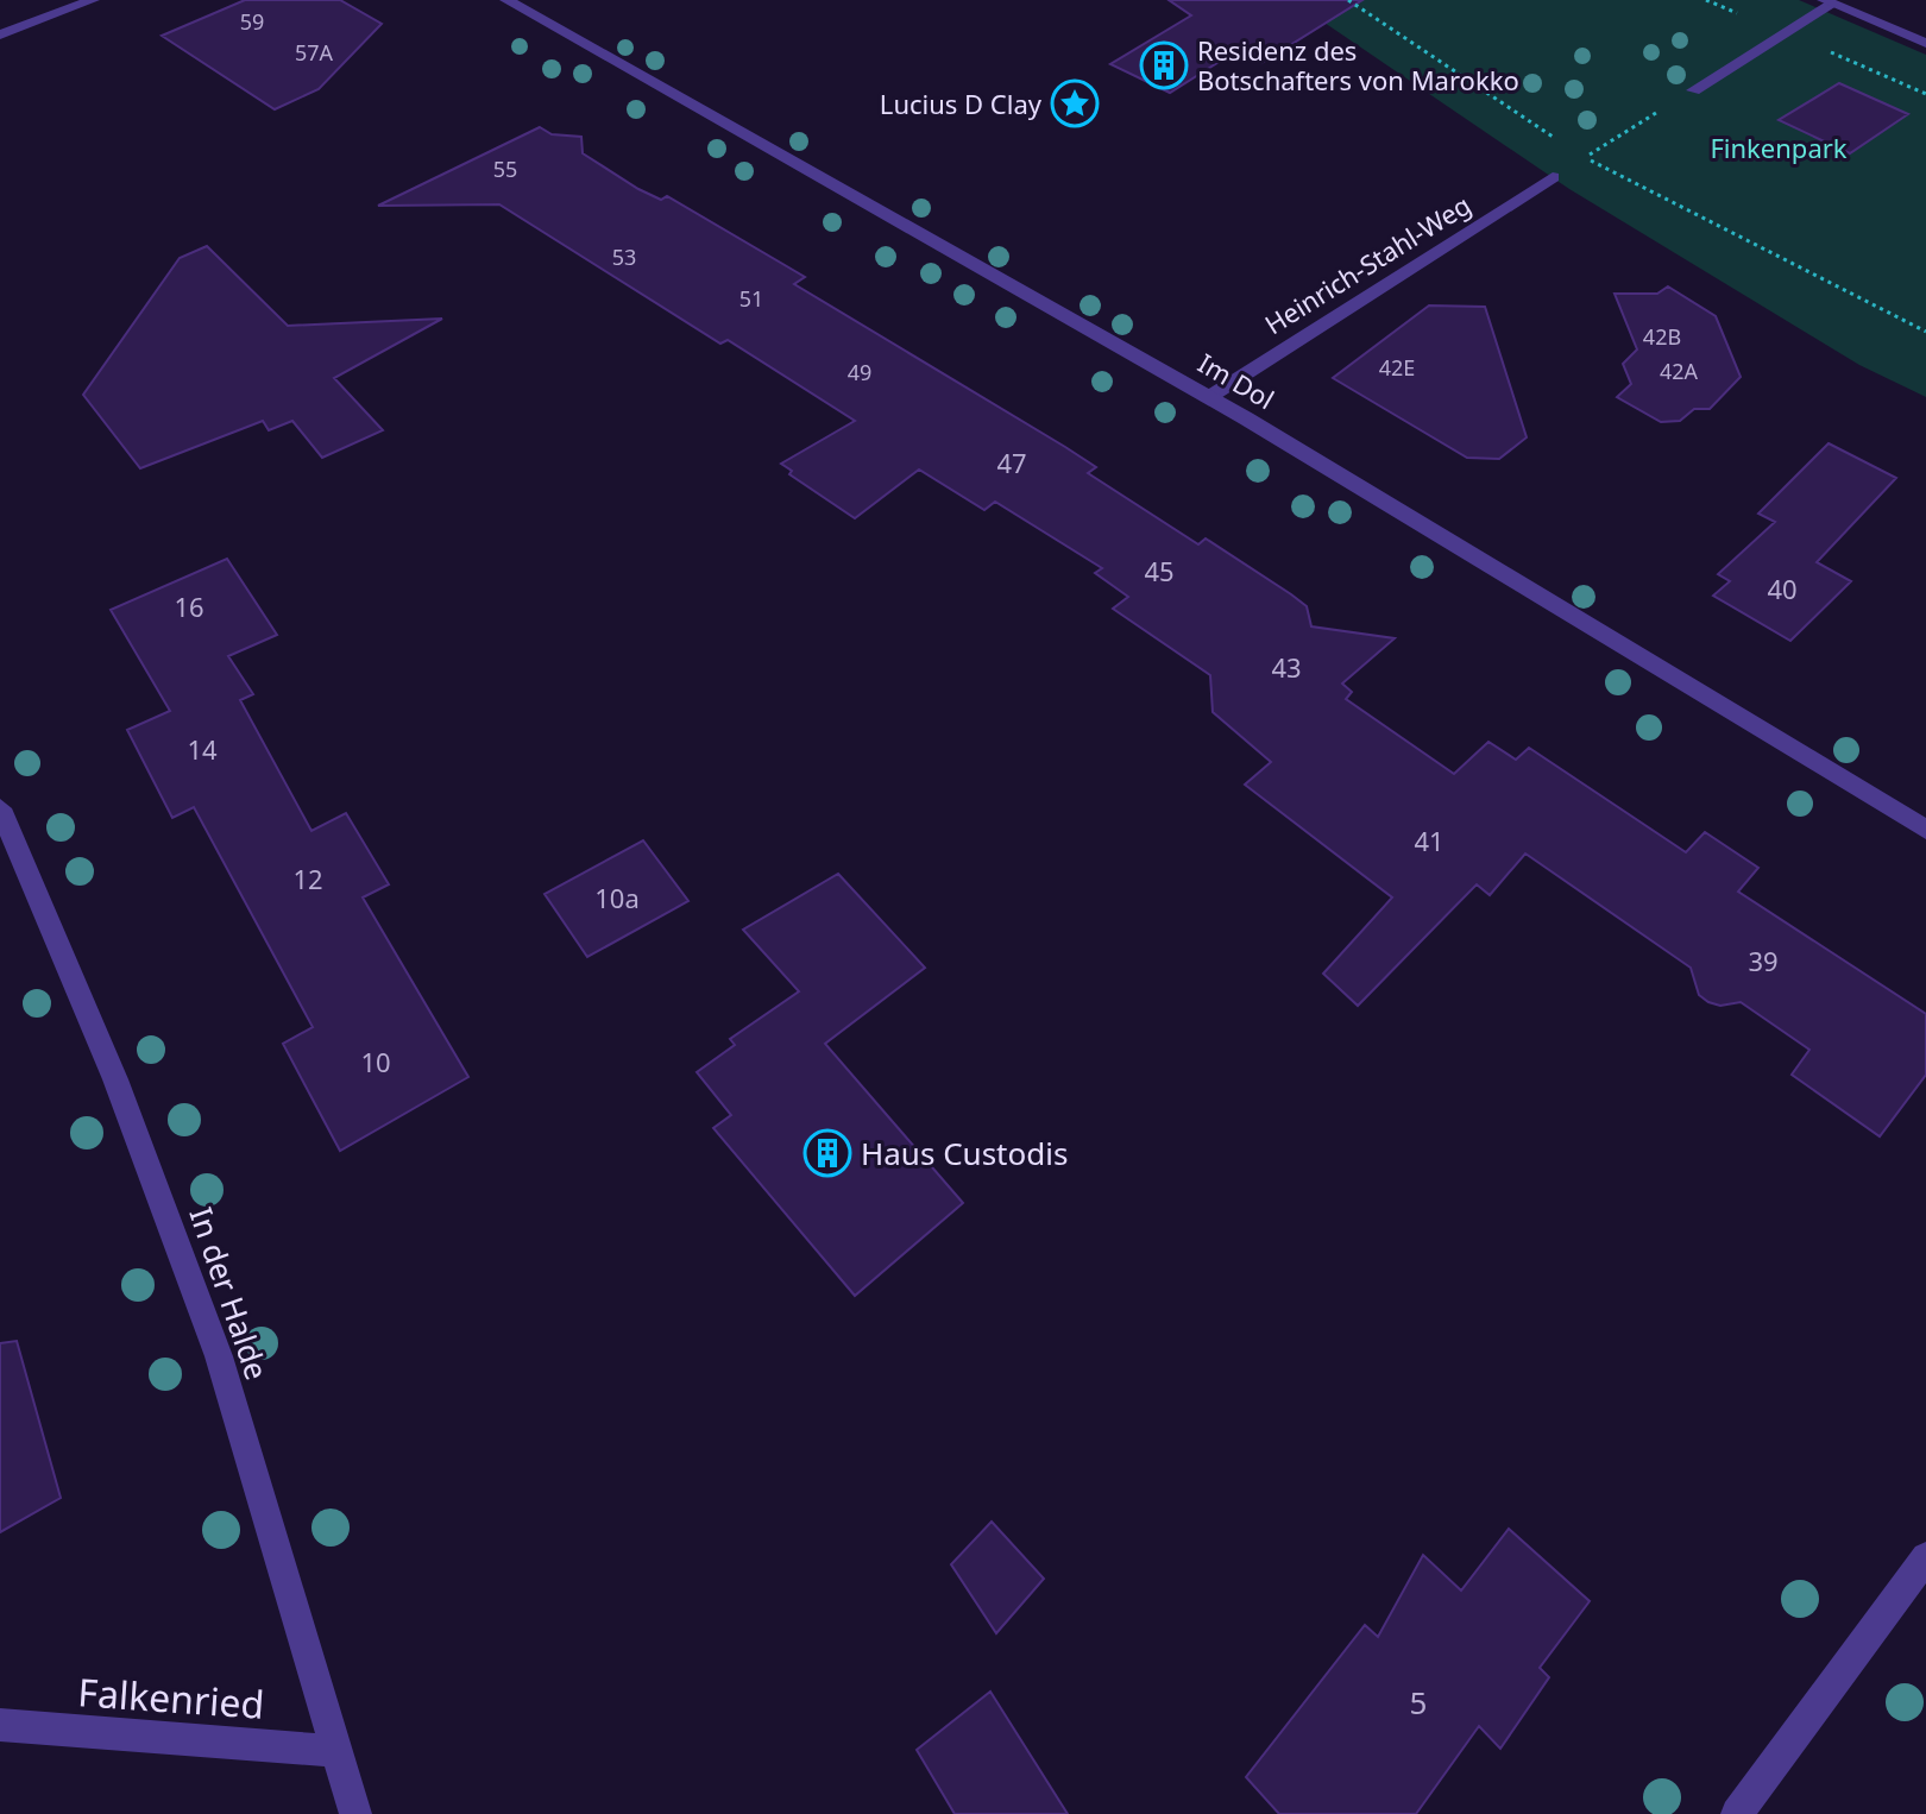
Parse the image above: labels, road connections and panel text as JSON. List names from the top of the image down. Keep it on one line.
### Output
{"streets":{"street":["Heinrich-Stahl-Weg","Im Dol","In der Halde","Falkenried"]},"crossings":[["Heinrich-Stahl-Weg","Im Dol"],["In der Halde","Falkenried"]],"parks":["Finkenpark"],"places":{"building":["Residenz des Botschafters von Marokko","Haus Custodis"],"place":["Lucius D Clay"]},"house_numbers":["59","57A","55","53","51","42B","42E","42A","49","47","45","40","16","43","14","41","12","10a","39","10","5"]}
